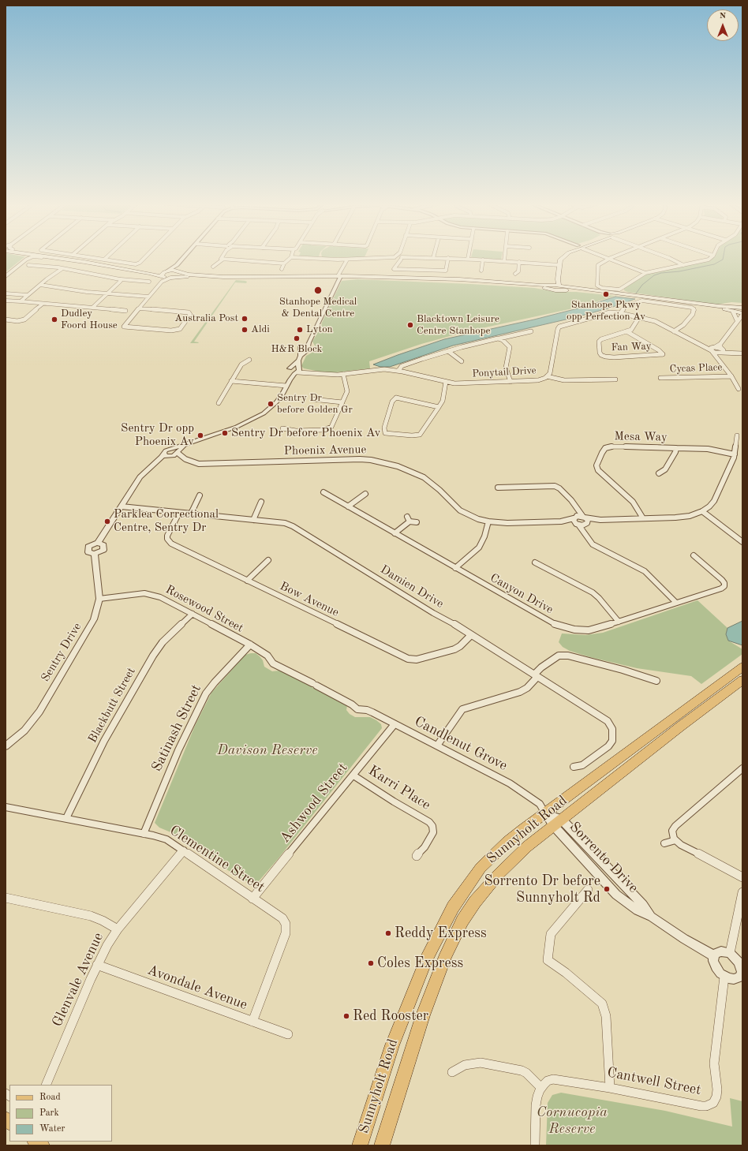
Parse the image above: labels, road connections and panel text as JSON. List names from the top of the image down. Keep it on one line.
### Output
{"streets":{"main road":["Sunnyholt Road"],"street":["Fan Way","Cycas Place","Ponytail Drive","Mesa Way","Phoenix Avenue","Damien Drive","Canyon Drive","Bow Avenue","Rosewood Street","Sentry Drive","Blackbutt Street","Satinash Street","Candlenut Grove","Karri Place","Ashwood Street","Sorrento Drive","Clementine Street","Glenvale Avenue","Avondale Avenue","Cantwell Street"]},"crossings":[["Damien Drive","Bow Avenue"],["Rosewood Street","Sentry Drive"],["Rosewood Street","Blackbutt Street"],["Rosewood Street","Satinash Street"],["Rosewood Street","Candlenut Grove"],["Blackbutt Street","Clementine Street"],["Satinash Street","Clementine Street"],["Candlenut Grove","Ashwood Street"],["Candlenut Grove","Sunnyholt Road"],["Karri Place","Ashwood Street"],["Ashwood Street","Clementine Street"],["Sunnyholt Road","Sorrento Drive"],["Sorrento Drive","Cantwell Street"],["Clementine Street","Glenvale Avenue"],["Clementine Street","Avondale Avenue"],["Glenvale Avenue","Avondale Avenue"]],"parks":["Davison Reserve","Cornucopia Reserve"],"places":["Stanhope Medical & Dental Centre","Stanhope Pkwy opp Perfection Av","Australia Post","Dudley Foord House","Blacktown Leisure Centre Stanhope","Aldi","Lyton","H&R Block","Sentry Dr before Golden Gr","Sentry Dr before Phoenix Av","Sentry Dr opp Phoenix Av","Parklea Correctional Centre, Sentry Dr","Sorrento Dr before Sunnyholt Rd","Reddy Express","Coles Express","Red Rooster"],"legend":["Road","Park","Water"],"north":"top"}
